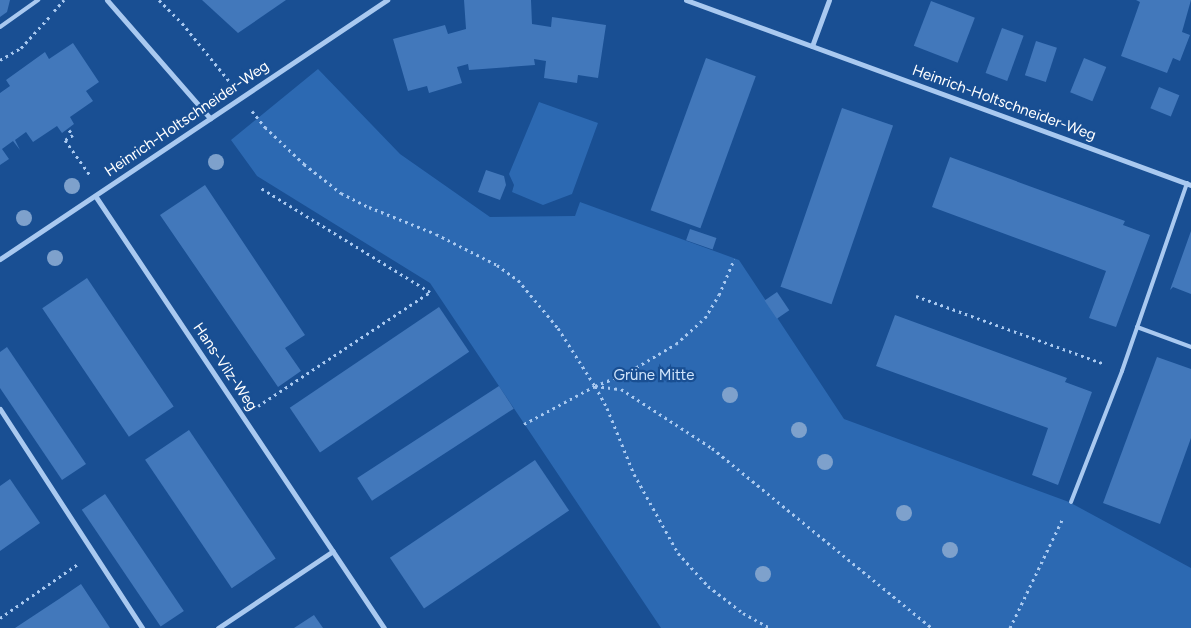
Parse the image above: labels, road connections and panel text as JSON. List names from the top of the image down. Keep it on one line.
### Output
{"streets":{"street":["Heinrich-Holtschneider-Weg","Hans-Vilz-Weg"]},"crossings":[["Heinrich-Holtschneider-Weg","Hans-Vilz-Weg"]],"parks":["Grüne Mitte"]}
